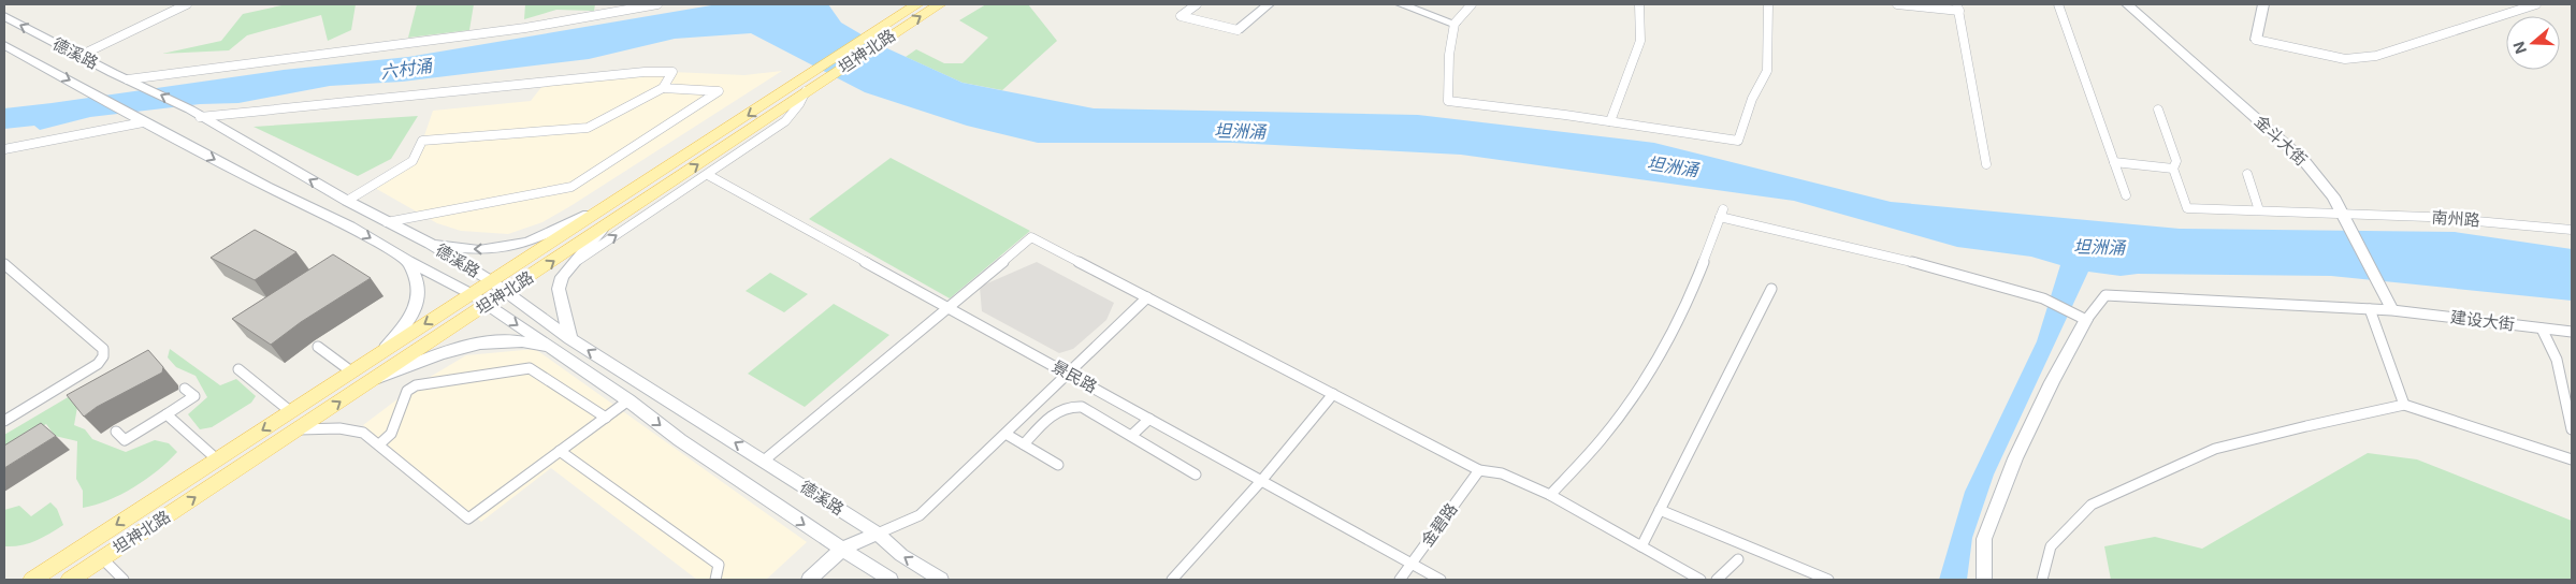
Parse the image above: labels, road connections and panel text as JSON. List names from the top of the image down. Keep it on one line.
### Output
{"streets":{"main road":["坦神北路","德溪路","金斗大街"],"street":["南州路","建设大街","景民路","金碧路"]},"crossings":[["坦神北路","德溪路"],["金斗大街","南州路"],["金斗大街","建设大街"],["景民路","金碧路"]],"water":["六村涌","坦洲涌"],"north":"left"}
